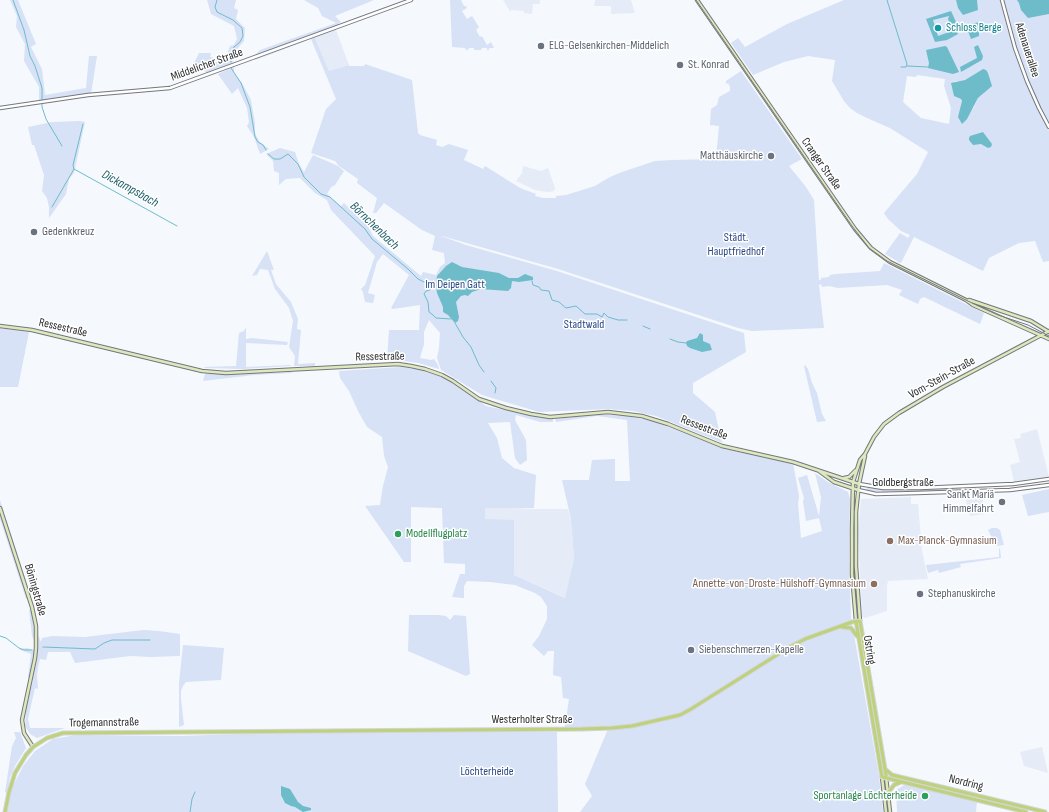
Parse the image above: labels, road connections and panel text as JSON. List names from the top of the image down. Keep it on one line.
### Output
{"streets":{"main road":["Cranger Straße","Ressestraße","Vom-Stein-Straße","Goldbergstraße","Böningstraße","Ostring","Westerholter Straße","Trogemannstraße","Nordring"],"street":["Adenauerallee","Middelicher Straße"]},"crossings":[["Cranger Straße","Vom-Stein-Straße"],["Ressestraße","Vom-Stein-Straße"],["Ressestraße","Goldbergstraße"],["Ressestraße","Ostring"],["Vom-Stein-Straße","Goldbergstraße"],["Vom-Stein-Straße","Ostring"],["Goldbergstraße","Ostring"],["Böningstraße","Trogemannstraße"],["Ostring","Westerholter Straße"],["Ostring","Nordring"],["Westerholter Straße","Trogemannstraße"]],"water":["Dickampsbach","Börnchenbach"],"parks":["Städt. Hauptfriedhof","Im Deipen Gatt","Stadtwald","Löchterheide"],"places":["Schloss Berge","ELG-Gelsenkirchen-Middelich","St. Konrad","Matthäuskirche","Gedenkkreuz","Sankt Mariä Himmelfahrt","Modellflugplatz","Max-Planck-Gymnasium","Annette-von-Droste-Hülshoff-Gymnasium","Stephanuskirche","Siebenschmerzen-Kapelle","Sportanlage Löchterheide"]}
